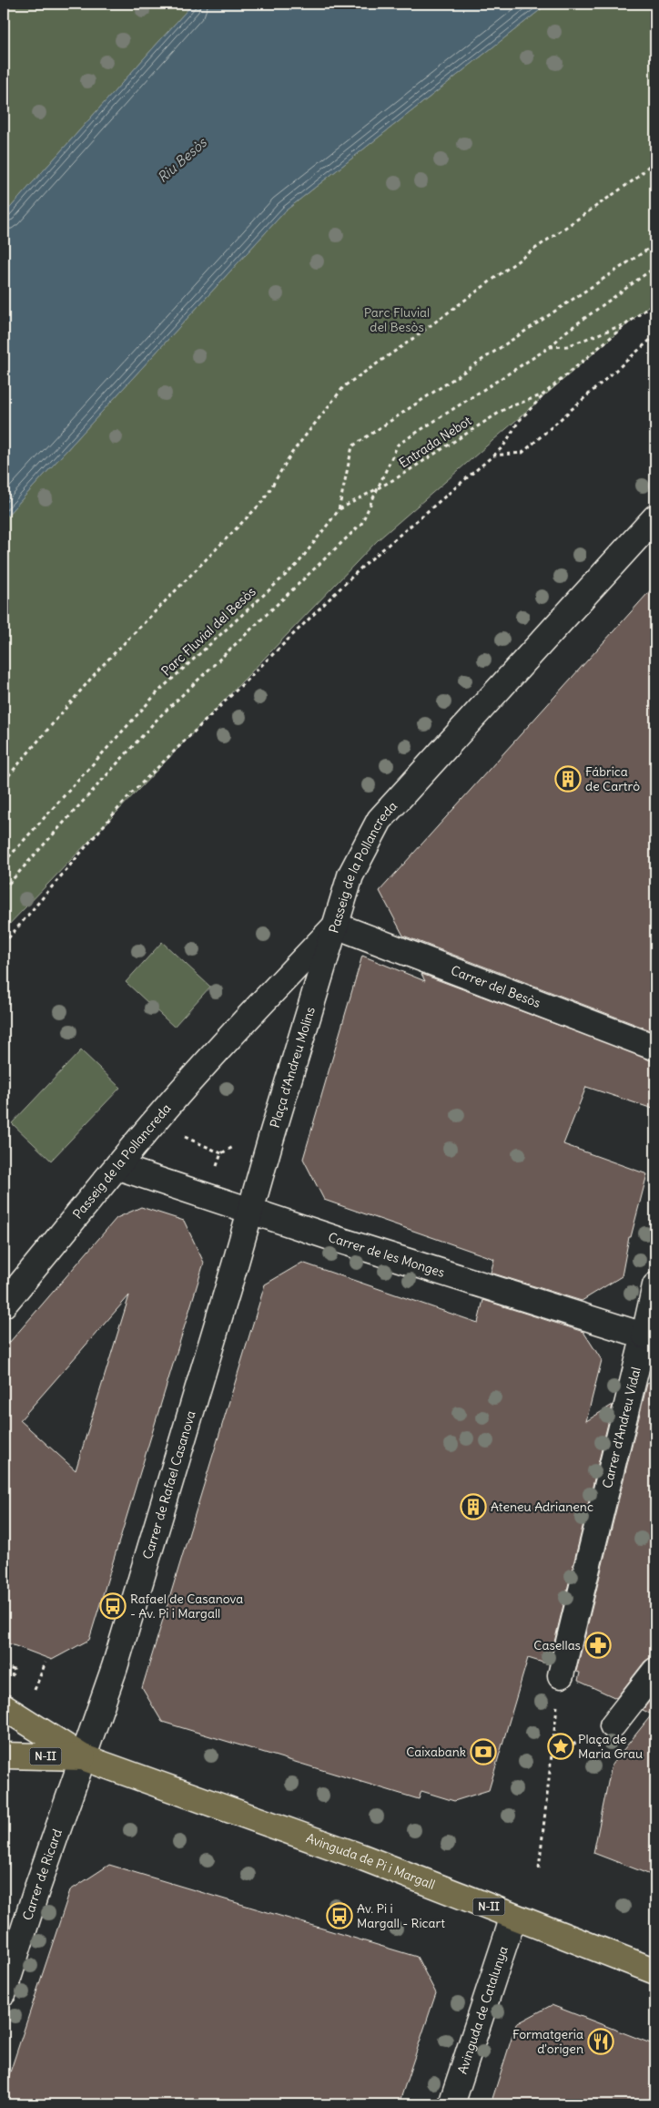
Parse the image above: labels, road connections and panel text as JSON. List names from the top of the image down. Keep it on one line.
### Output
{"streets":{"main road":["N-II","Avinguda de Pi i Margall"],"street":["Passeig de la Pollancreda","Carrer del Besòs","Plaça d'Andreu Molins","Carrer de les Monges","Carrer d'Andreu Vidal","Carrer de Rafael Casanova","Carrer de Ricard","Avinguda de Catalunya"],"path":["Entrada Nebot","Parc Fluvial del Besòs"]},"crossings":[["Entrada Nebot","Parc Fluvial del Besòs"],["Passeig de la Pollancreda","Carrer del Besòs"],["Passeig de la Pollancreda","Plaça d'Andreu Molins"],["Passeig de la Pollancreda","Carrer de les Monges"],["Carrer del Besòs","Plaça d'Andreu Molins"],["Plaça d'Andreu Molins","Carrer de les Monges"],["Plaça d'Andreu Molins","Carrer de Rafael Casanova"],["Carrer de les Monges","Carrer d'Andreu Vidal"],["Carrer de les Monges","Carrer de Rafael Casanova"],["Carrer de Rafael Casanova","Avinguda de Pi i Margall"],["Carrer de Rafael Casanova","Carrer de Ricard"],["Avinguda de Pi i Margall","Carrer de Ricard"],["Avinguda de Pi i Margall","Avinguda de Catalunya"]],"water":["Riu Besòs"],"parks":["Parc Fluvial del Besòs"],"places":{"building":["Fábrica de Cartrò","Ateneu Adrianenc"],"bus stop":["Rafael de Casanova - Av. Pi i Margall","Av. Pi i Margall - Ricart"],"pharmacy":["Casellas"],"place":["Plaça de Maria Grau"],"bank":["Caixabank"],"restaurant":["Formatgeria d'origen"]}}
